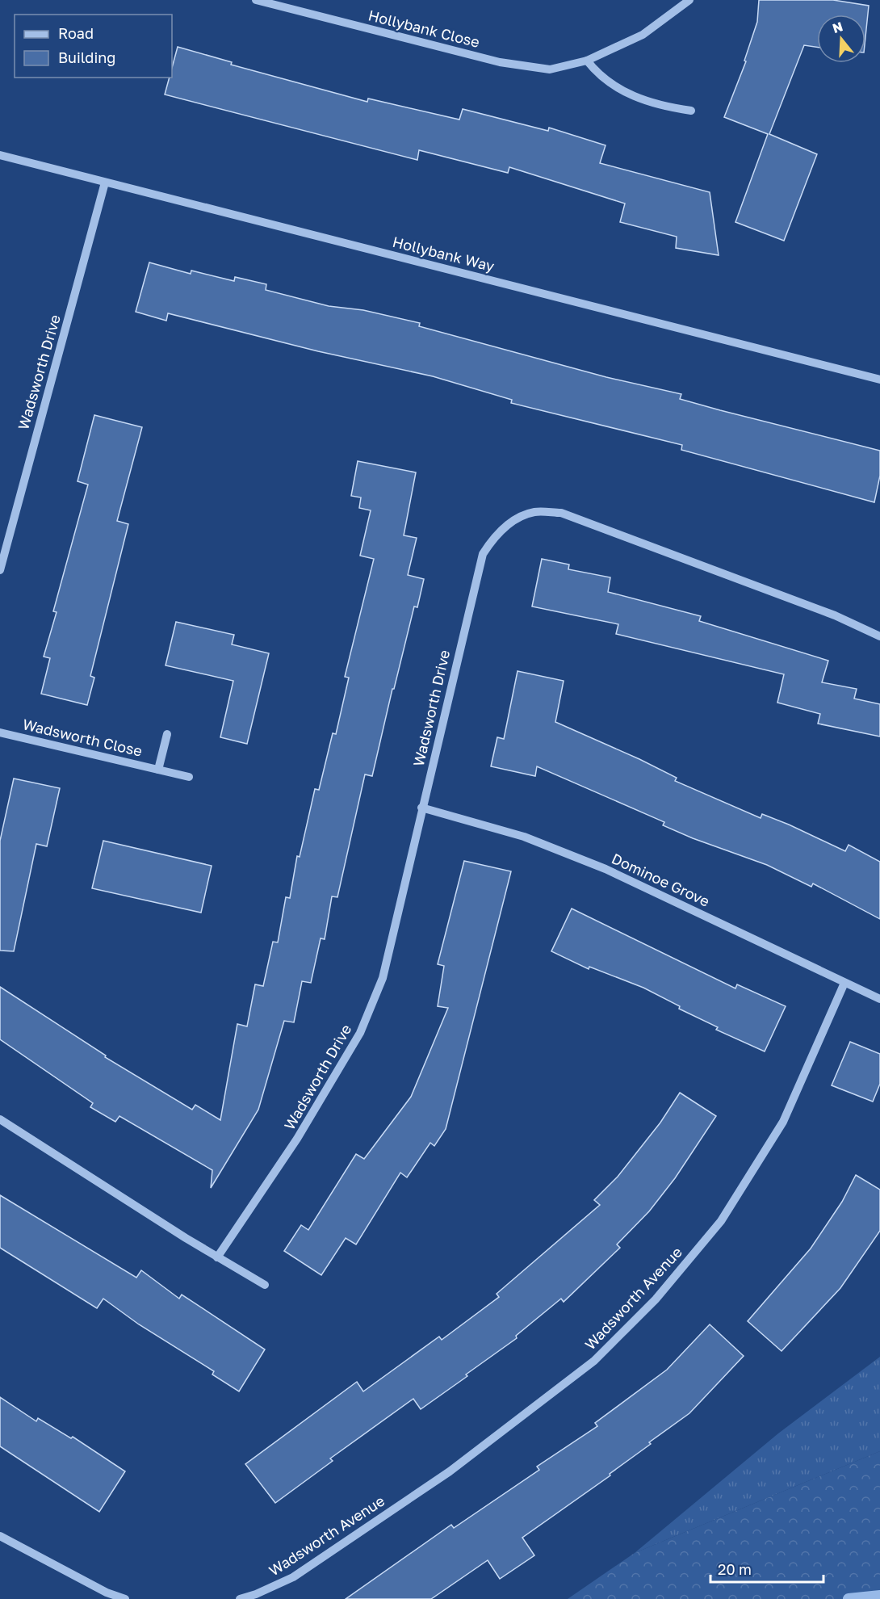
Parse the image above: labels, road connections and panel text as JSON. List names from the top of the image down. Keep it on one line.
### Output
{"streets":{"street":["Hollybank Close","Hollybank Way","Wadsworth Drive","Wadsworth Close","Dominoe Grove","Wadsworth Avenue"]},"crossings":[["Hollybank Way","Wadsworth Drive"],["Wadsworth Drive","Dominoe Grove"],["Dominoe Grove","Wadsworth Avenue"]],"legend":["Road","Building"],"scale_bar":"20 m","north":"top"}
